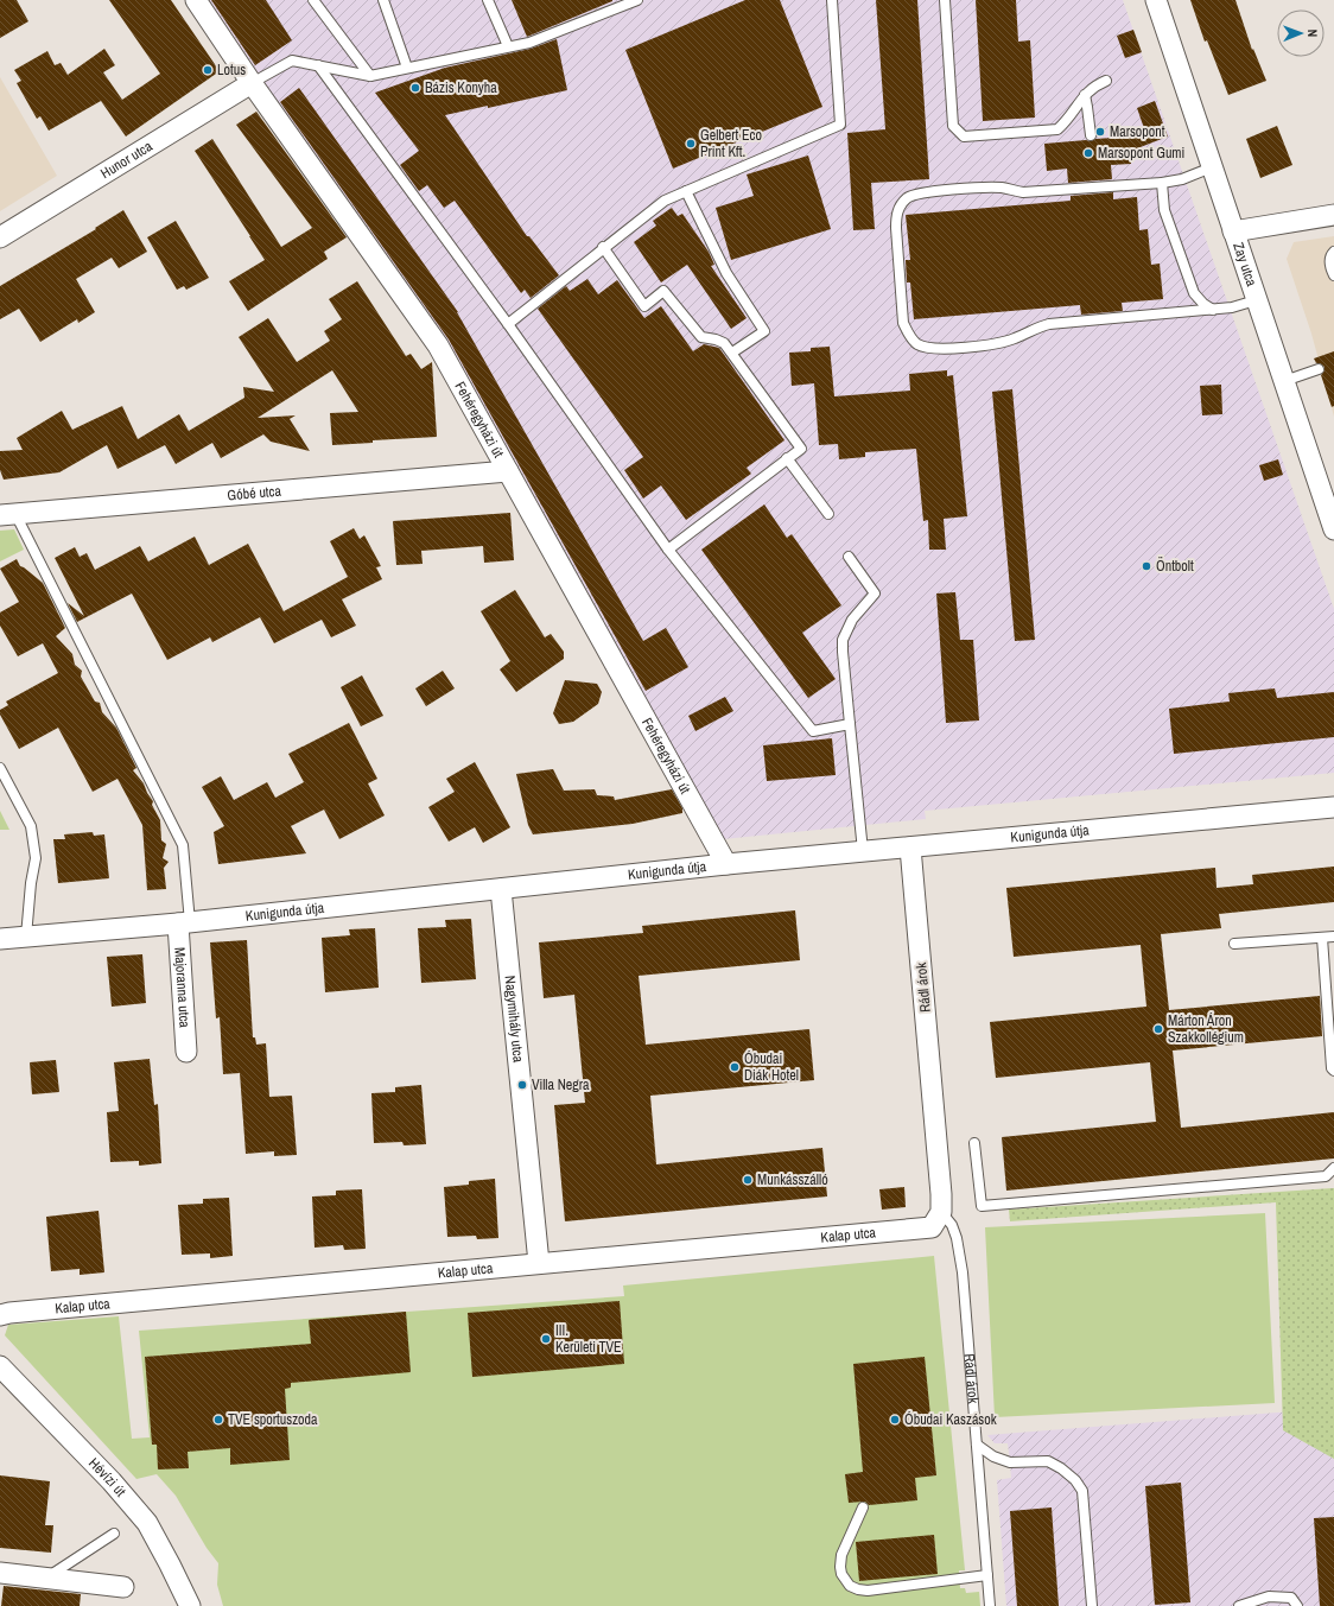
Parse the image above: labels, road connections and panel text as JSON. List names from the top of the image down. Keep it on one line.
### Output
{"streets":{"street":["Hunor utca","Zay utca","Fehéregyházi út","Góbé utca","Kunigunda útja","Majoranna utca","Rádl árok","Nagymihály utca","Kalap utca","Hévízi út"]},"crossings":[["Hunor utca","Fehéregyházi út"],["Fehéregyházi út","Góbé utca"],["Fehéregyházi út","Kunigunda útja"],["Kunigunda útja","Majoranna utca"],["Kunigunda útja","Rádl árok"],["Kunigunda útja","Nagymihály utca"],["Rádl árok","Kalap utca"],["Nagymihály utca","Kalap utca"]],"places":["Lotus","Bázis Konyha","Marsopont","Gelbert Eco Print Kft.","Marsopont Gumi","Öntbolt","Márton Áron Szakkollégium","Óbudai Diák Hotel","Villa Negra","Munkásszálló","III. Kerületi TVE","TVE sportuszoda","Óbudai Kaszások"],"north":"right"}
